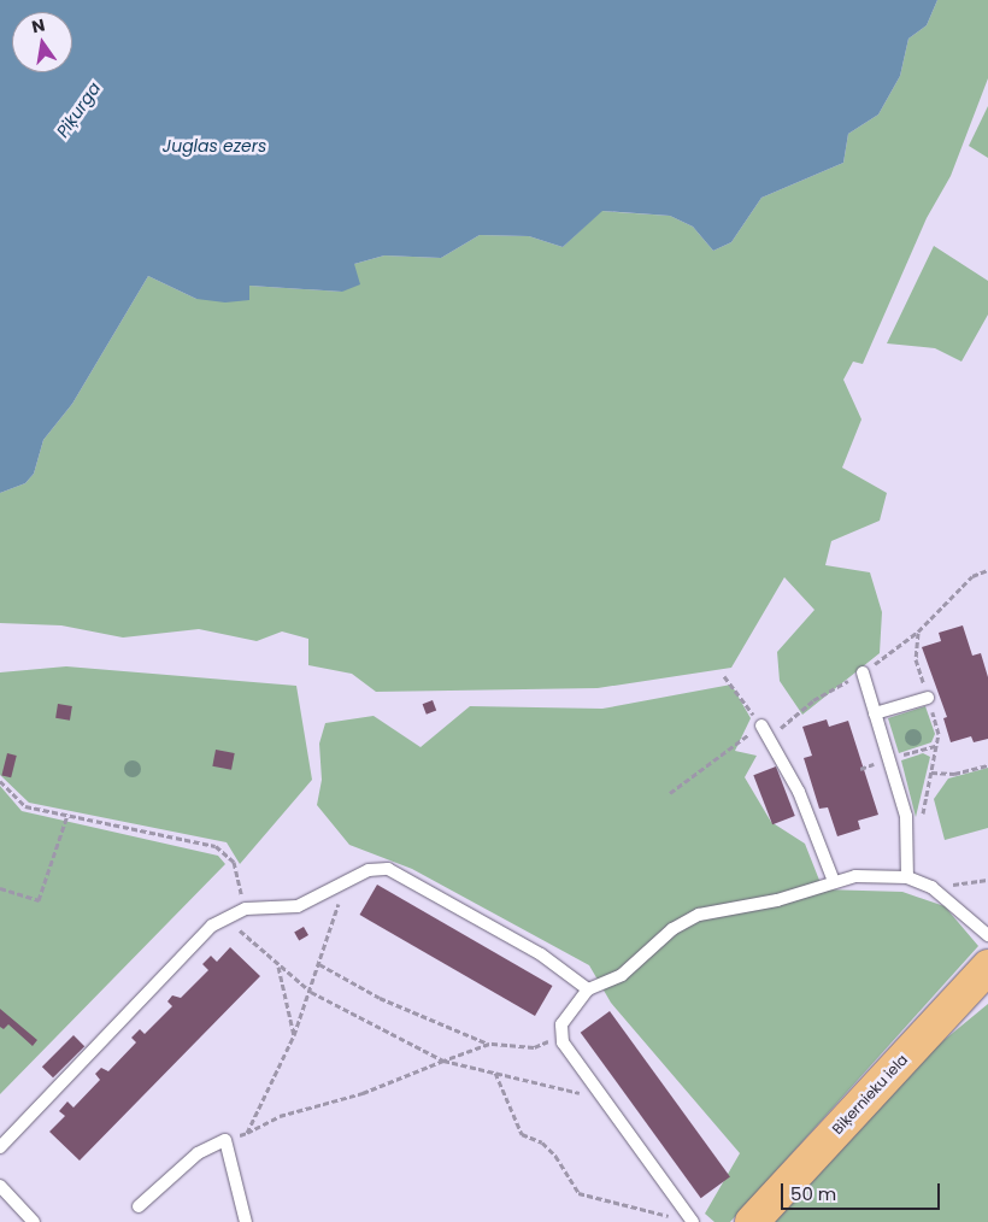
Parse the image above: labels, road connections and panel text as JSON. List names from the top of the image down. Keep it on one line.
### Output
{"streets":{"main road":["Biķernieku iela"]},"water":["Piķurga","Juglas ezers"],"scale_bar":"50 m","north":"top"}
